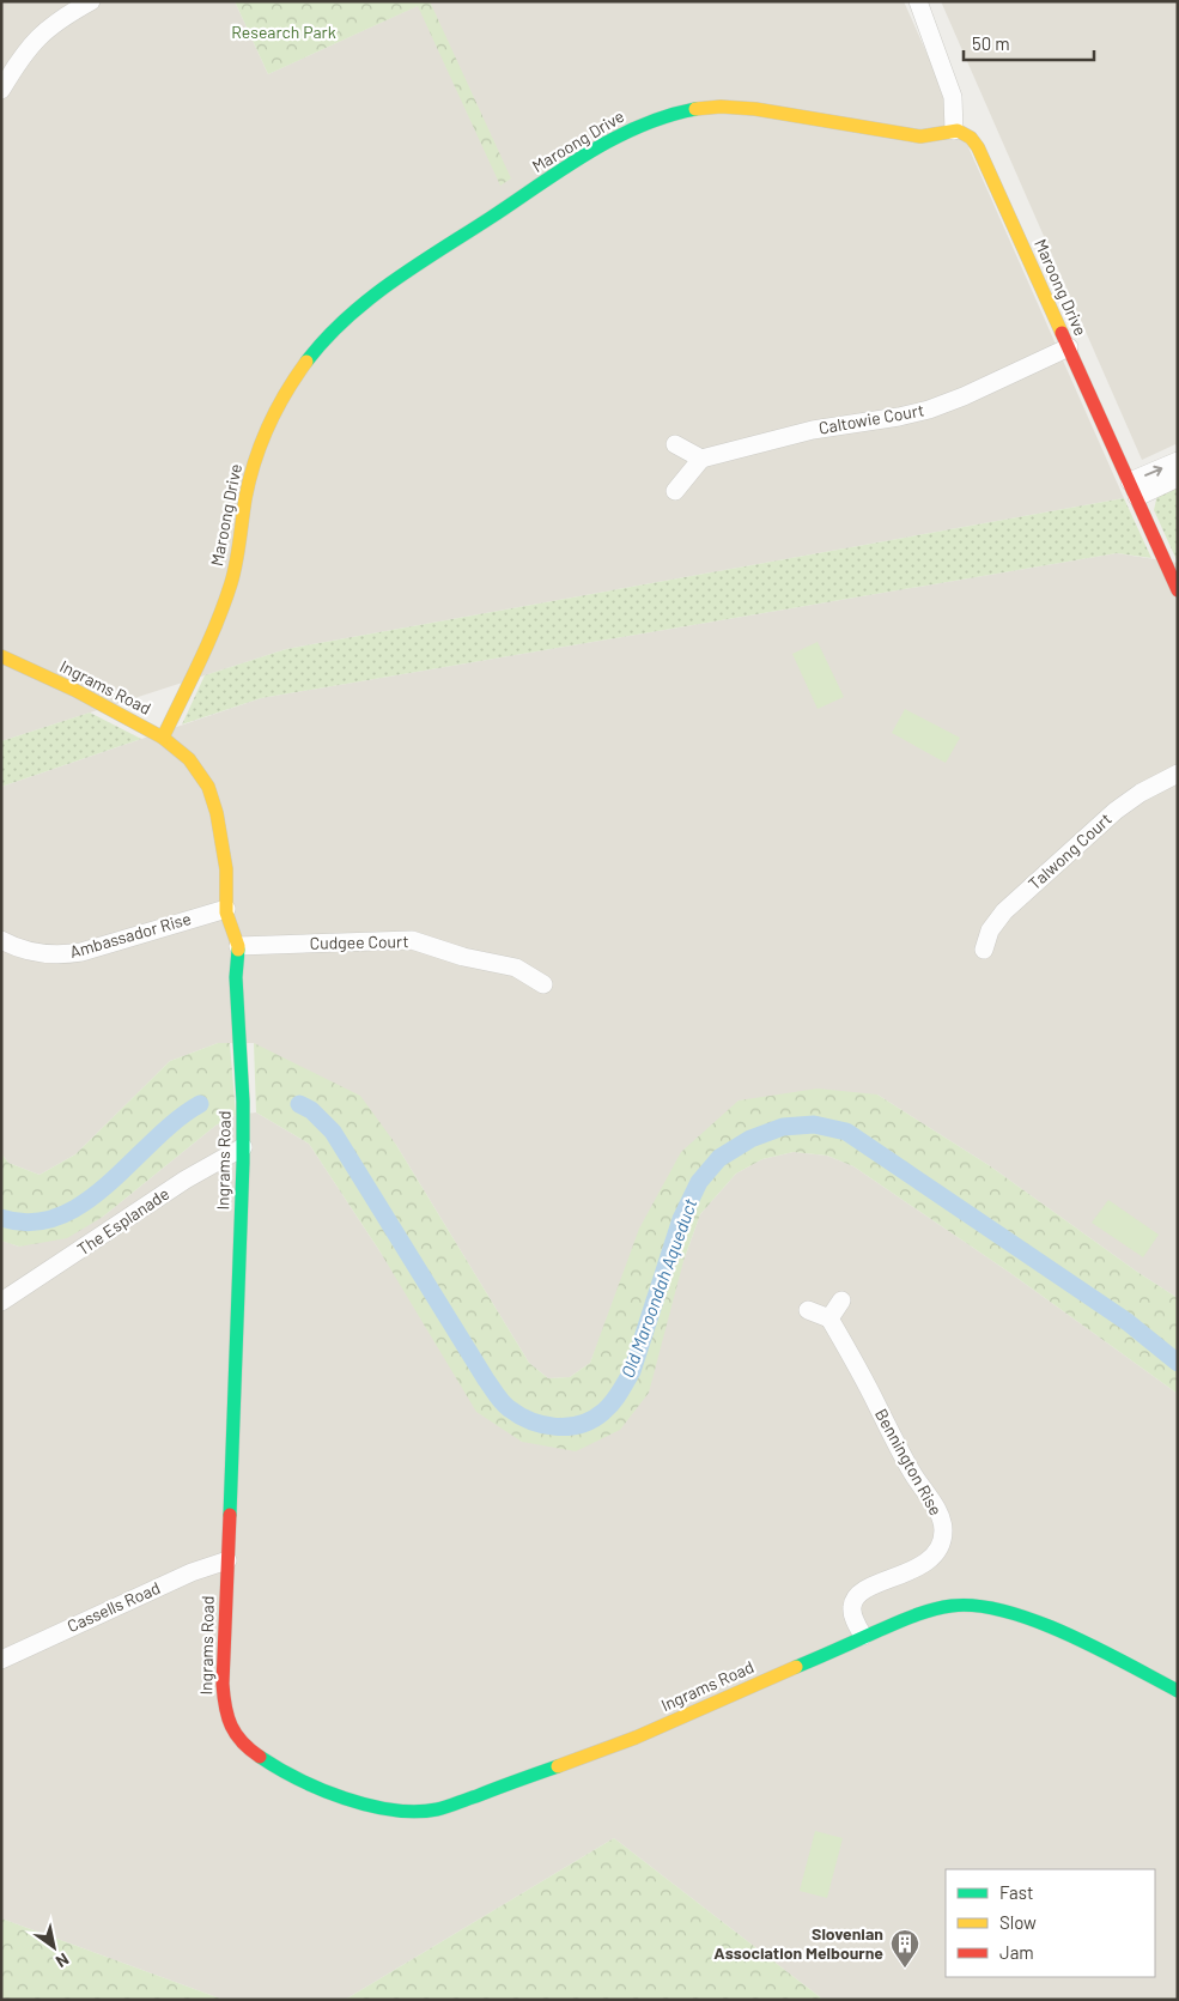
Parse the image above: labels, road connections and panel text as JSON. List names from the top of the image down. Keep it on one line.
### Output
{"streets":{"street":["Maroong Drive","Caltowie Court","Ingrams Road","Talwong Court","Ambassador Rise","Cudgee Court","The Esplanade","Bennington Rise","Cassells Road"]},"crossings":[["Maroong Drive","Caltowie Court"],["Maroong Drive","Ingrams Road"],["Ingrams Road","Ambassador Rise"],["Ingrams Road","Cudgee Court"],["Ingrams Road","The Esplanade"],["Ingrams Road","Bennington Rise"],["Ingrams Road","Cassells Road"]],"water":["Old Maroondah Aqueduct"],"parks":["Research Park"],"places":{"building":["Slovenian Association Melbourne"]},"legend":["Fast","Slow","Jam"],"scale_bar":"50 m","north":"bottom right"}
